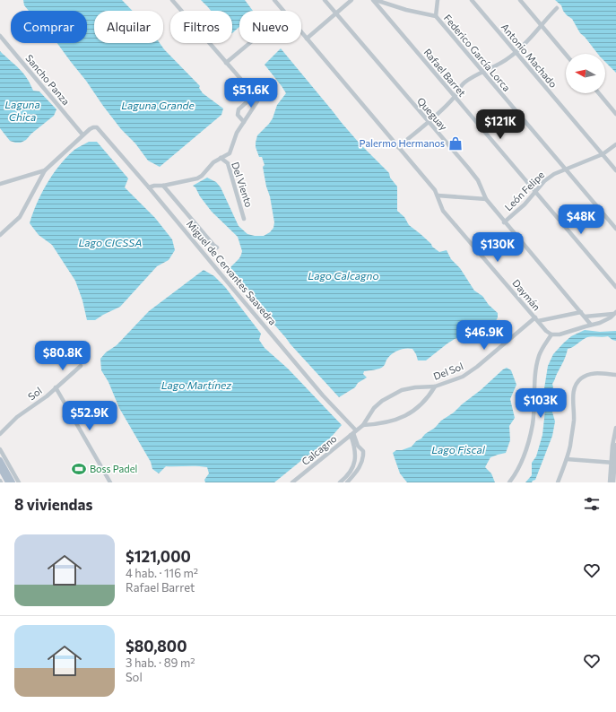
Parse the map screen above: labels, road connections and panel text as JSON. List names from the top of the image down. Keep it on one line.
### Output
{"streets":{"street":["Federico García Lorca","Antonio Machado","Rafael Barret","Sancho Panza","Queguay","Del Viento","León Felipe","Miguel de Cervantes Saavedra","Daymán","Del Sol","Sol","Calcagno"]},"crossings":[["Federico García Lorca","León Felipe"],["Antonio Machado","León Felipe"],["Rafael Barret","León Felipe"],["Sancho Panza","Miguel de Cervantes Saavedra"],["Queguay","León Felipe"],["Miguel de Cervantes Saavedra","Calcagno"],["Daymán","Del Sol"],["Del Sol","Calcagno"]],"water":["Laguna Chica","Laguna Grande","Lago CICSSA","Lago Calcagno","Lago Martínez","Lago Fiscal"],"places":{"shop":["Palermo Hermanos"],"sports":["Boss Padel"]},"north":"left","page":{"chip":["Comprar","Alquilar","Filtros","Nuevo"],"price":["$51.6K","$121K","$48K","$130K","$46.9K","$80.8K","$103K","$52.9K"],"heading":"8 viviendas","list":[{"name":"$121,000","note":"4 hab. · 116 m² · Rafael Barret"},{"name":"$80,800","note":"3 hab. · 89 m² · Sol"}]}}
